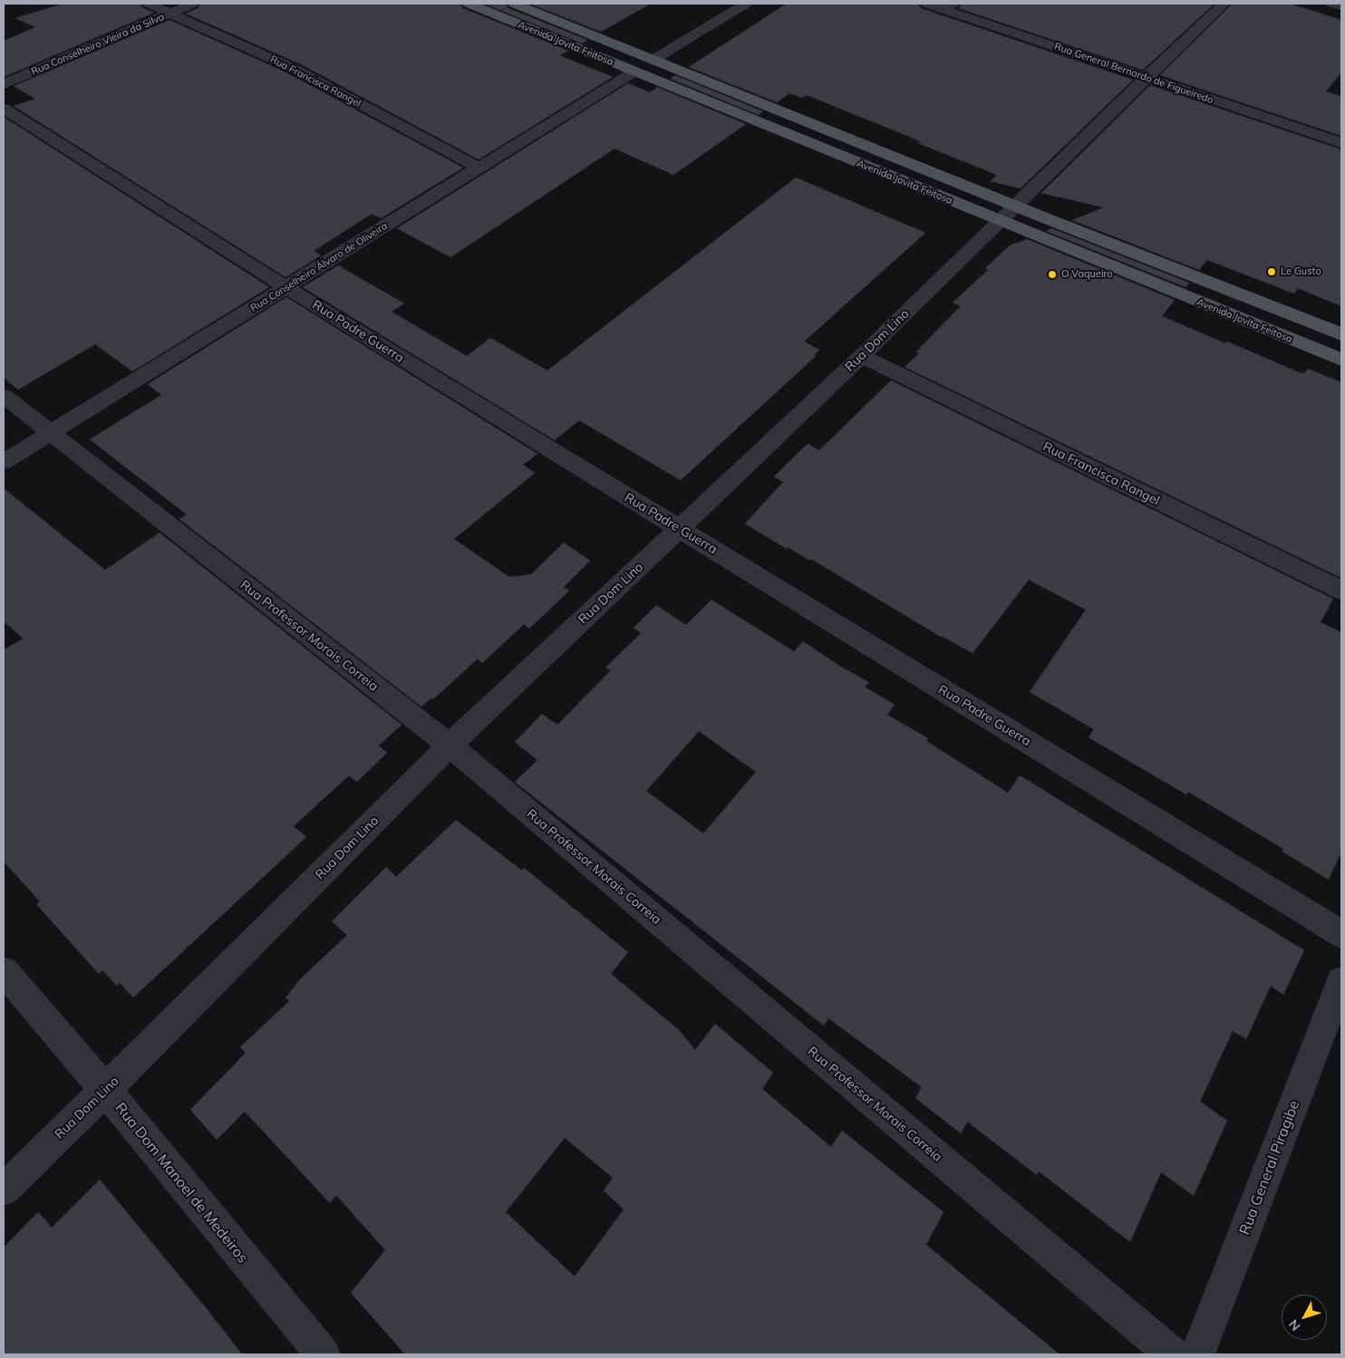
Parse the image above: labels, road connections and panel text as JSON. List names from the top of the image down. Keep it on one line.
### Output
{"streets":{"main road":["Avenida Jovita Feitosa"],"street":["Rua Conselheiro Vieira da Silva","Rua General Bernardo de Figueiredo","Rua Francisca Rangel","Rua Conselheiro Álvaro de Oliveira","Rua Padre Guerra","Rua Dom Lino","Rua Professor Morais Correia","Rua General Piragibe","Rua Dom Manoel de Medeiros"]},"crossings":[["Avenida Jovita Feitosa","Rua Conselheiro Álvaro de Oliveira"],["Avenida Jovita Feitosa","Rua Dom Lino"],["Rua Conselheiro Vieira da Silva","Rua Francisca Rangel"],["Rua General Bernardo de Figueiredo","Rua Dom Lino"],["Rua Francisca Rangel","Rua Conselheiro Álvaro de Oliveira"],["Rua Francisca Rangel","Rua Dom Lino"],["Rua Conselheiro Álvaro de Oliveira","Rua Padre Guerra"],["Rua Conselheiro Álvaro de Oliveira","Rua Professor Morais Correia"],["Rua Padre Guerra","Rua Dom Lino"],["Rua Dom Lino","Rua Professor Morais Correia"],["Rua Dom Lino","Rua Dom Manoel de Medeiros"]],"places":["Le Gusto","O Vaqueiro"],"north":"bottom left"}
